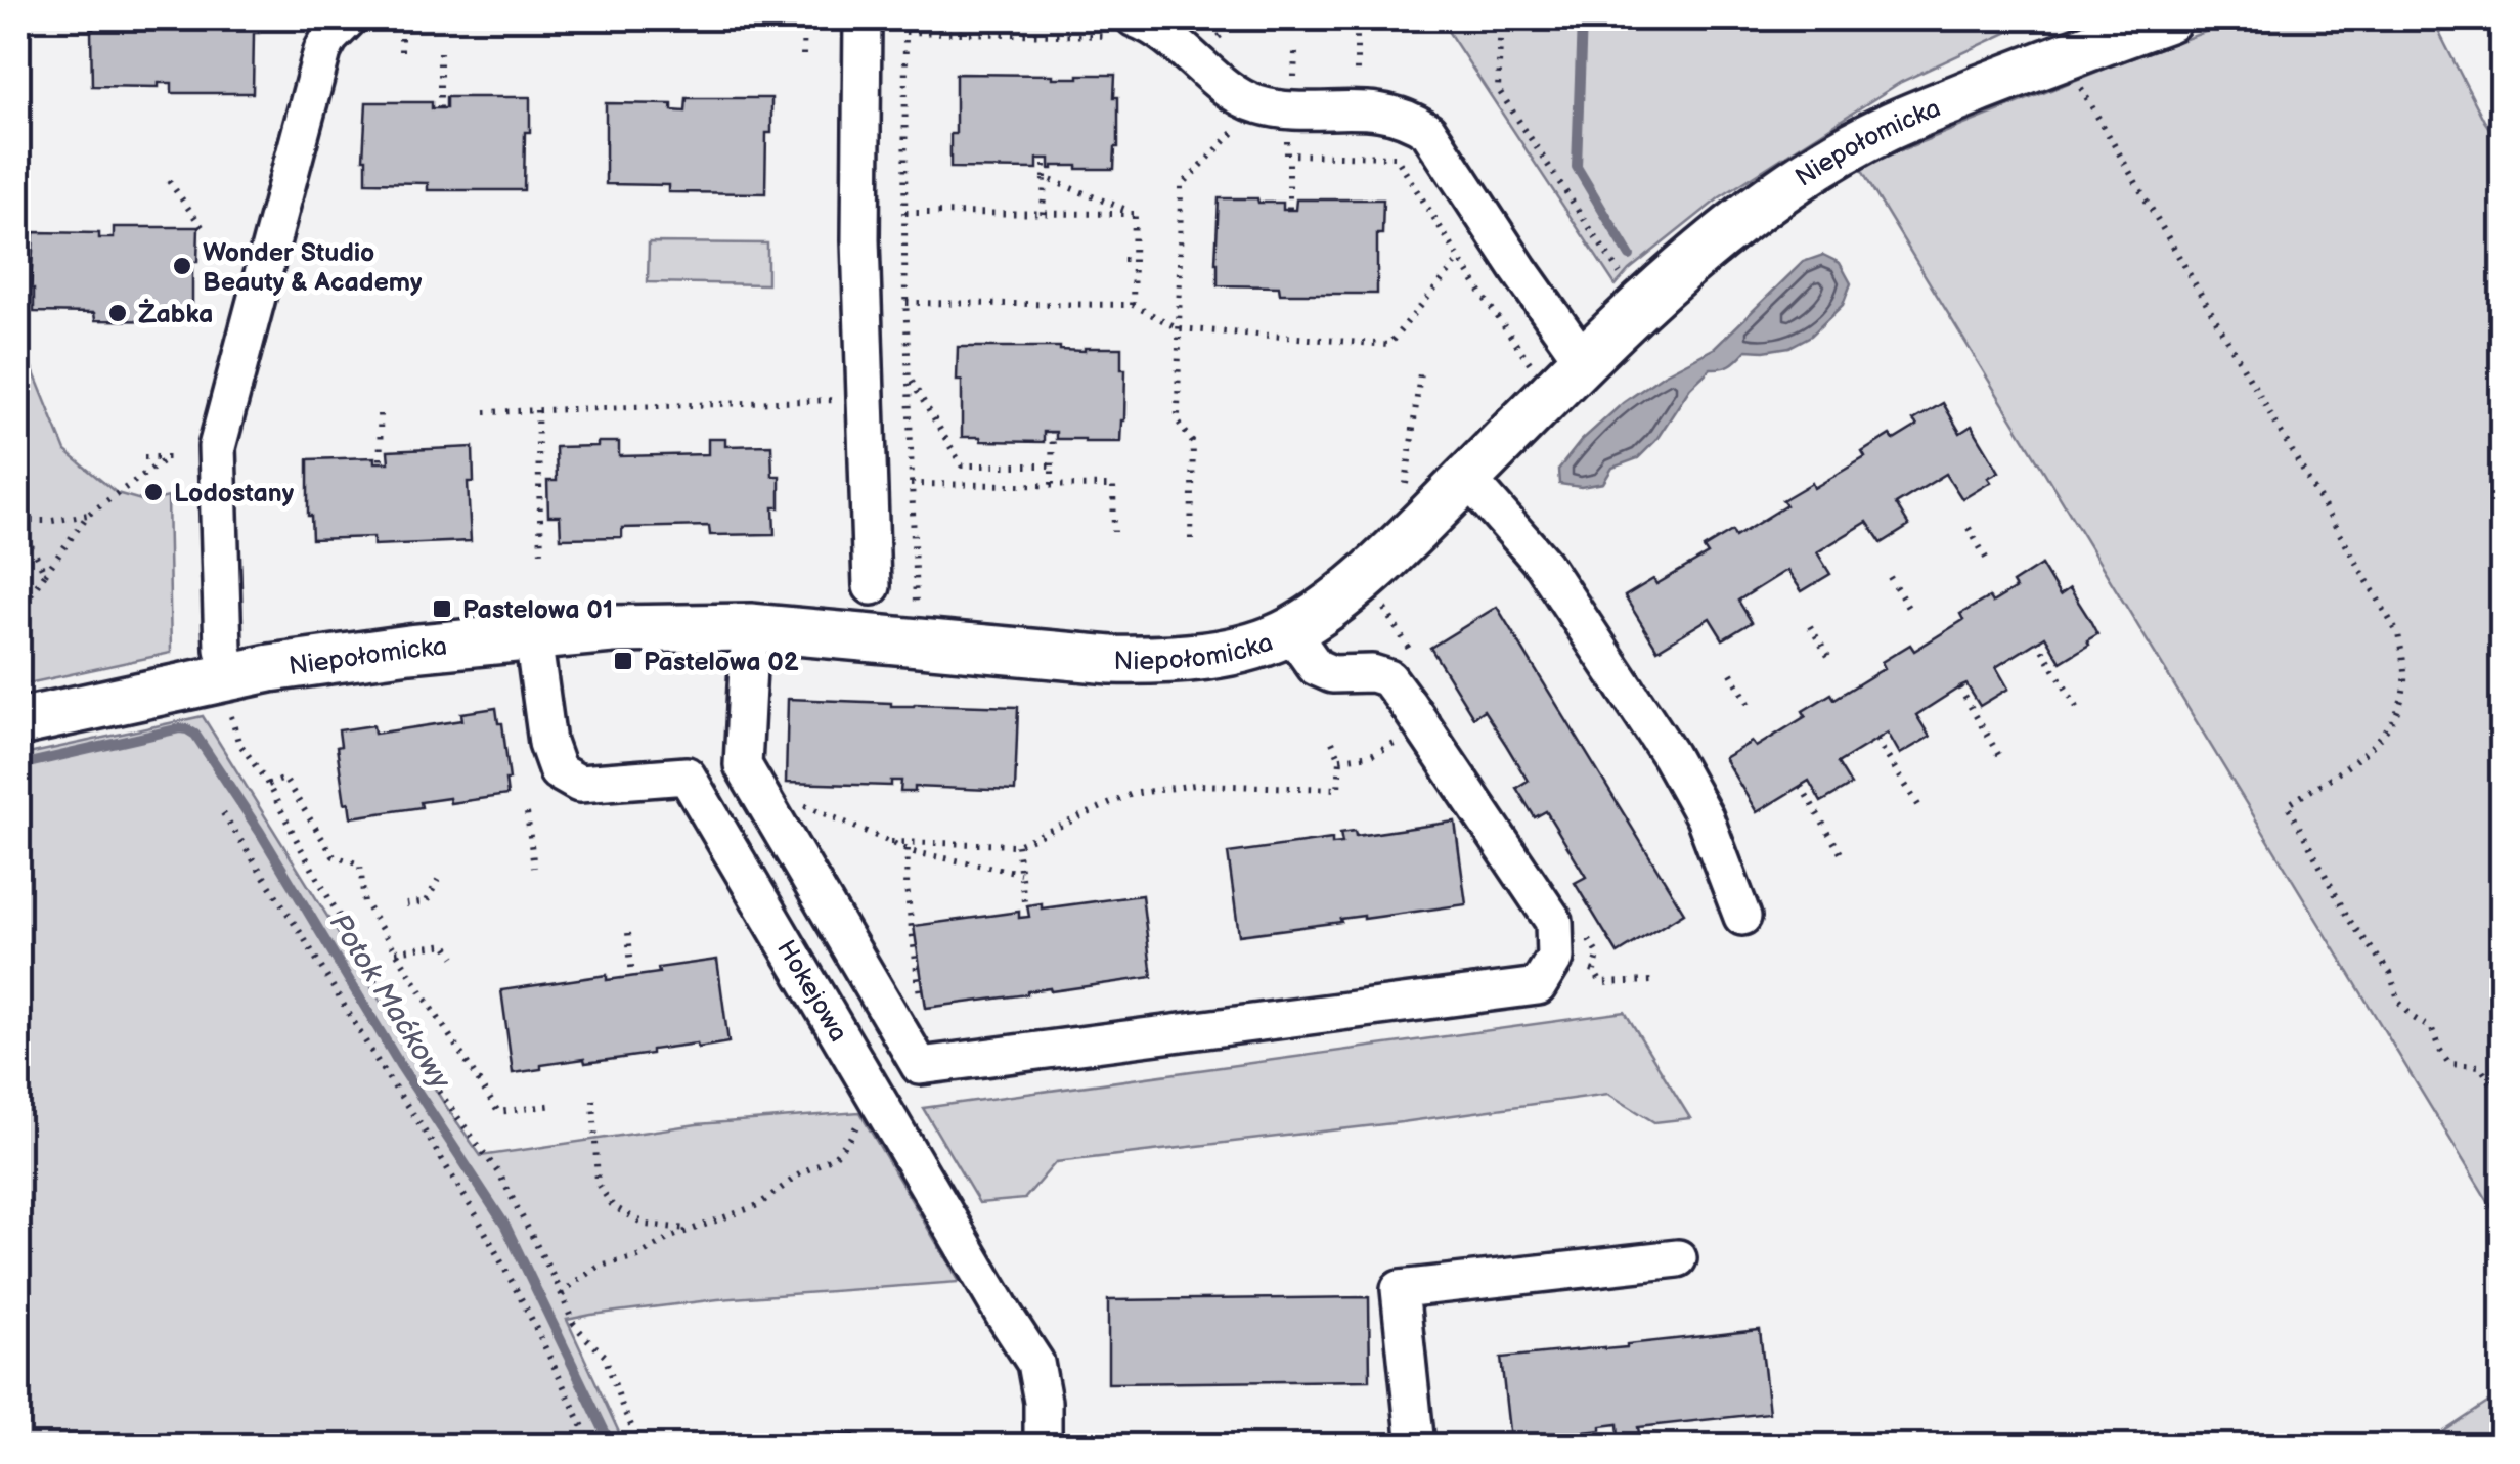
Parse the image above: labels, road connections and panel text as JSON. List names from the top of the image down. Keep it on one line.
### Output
{"streets":{"main road":["Niepołomicka"],"street":["Hokejowa"]},"crossings":[["Niepołomicka","Hokejowa"]],"water":["Potok Maćkowy"],"places":{"other":["Wonder Studio Beauty & Academy","Żabka","Lodostany"],"transit":["Pastelowa 01","Pastelowa 02"]}}
